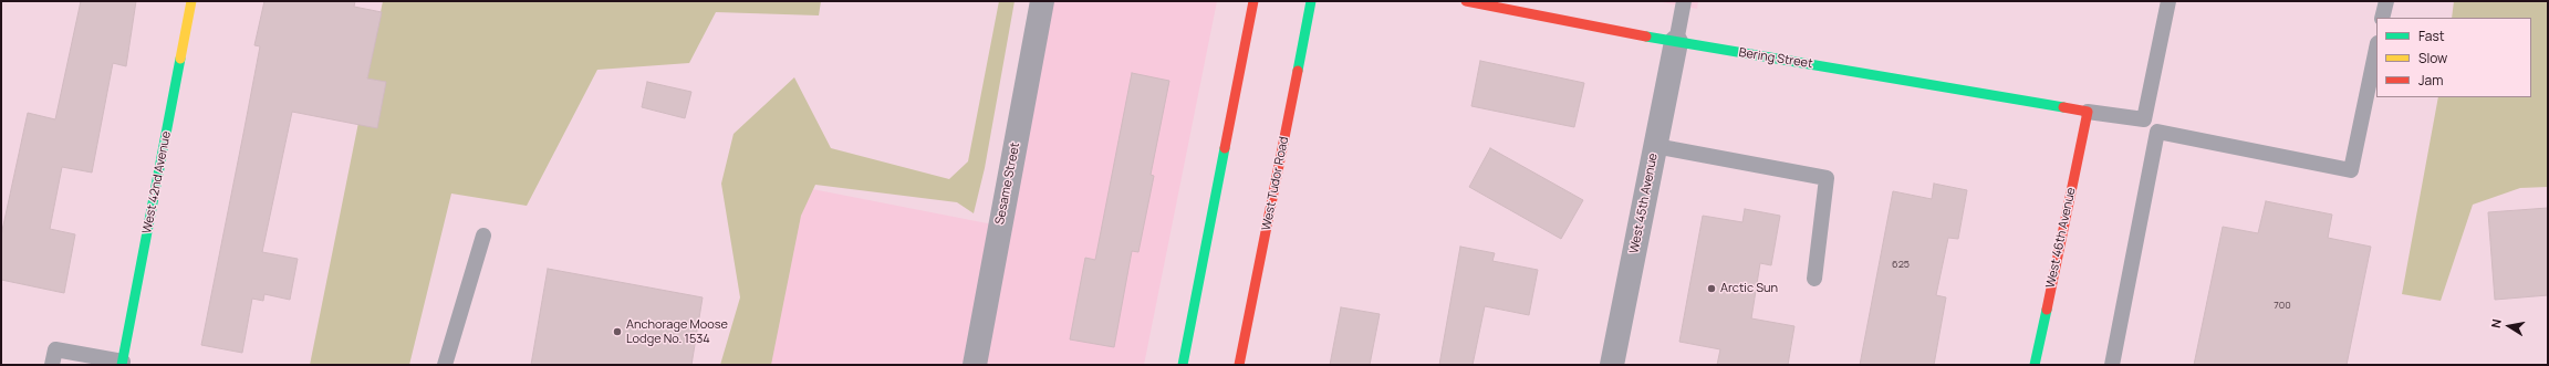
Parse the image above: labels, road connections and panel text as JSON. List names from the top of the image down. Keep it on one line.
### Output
{"streets":{"street":["Bering Street","West 42nd Avenue","Sesame Street","West Tudor Road","West 45th Avenue","West 46th Avenue"]},"crossings":[["Bering Street","West 45th Avenue"],["Bering Street","West 46th Avenue"]],"places":["Arctic Sun","Anchorage Moose Lodge No. 1534"],"house_numbers":["625","700"],"legend":["Fast","Slow","Jam"],"north":"left"}
